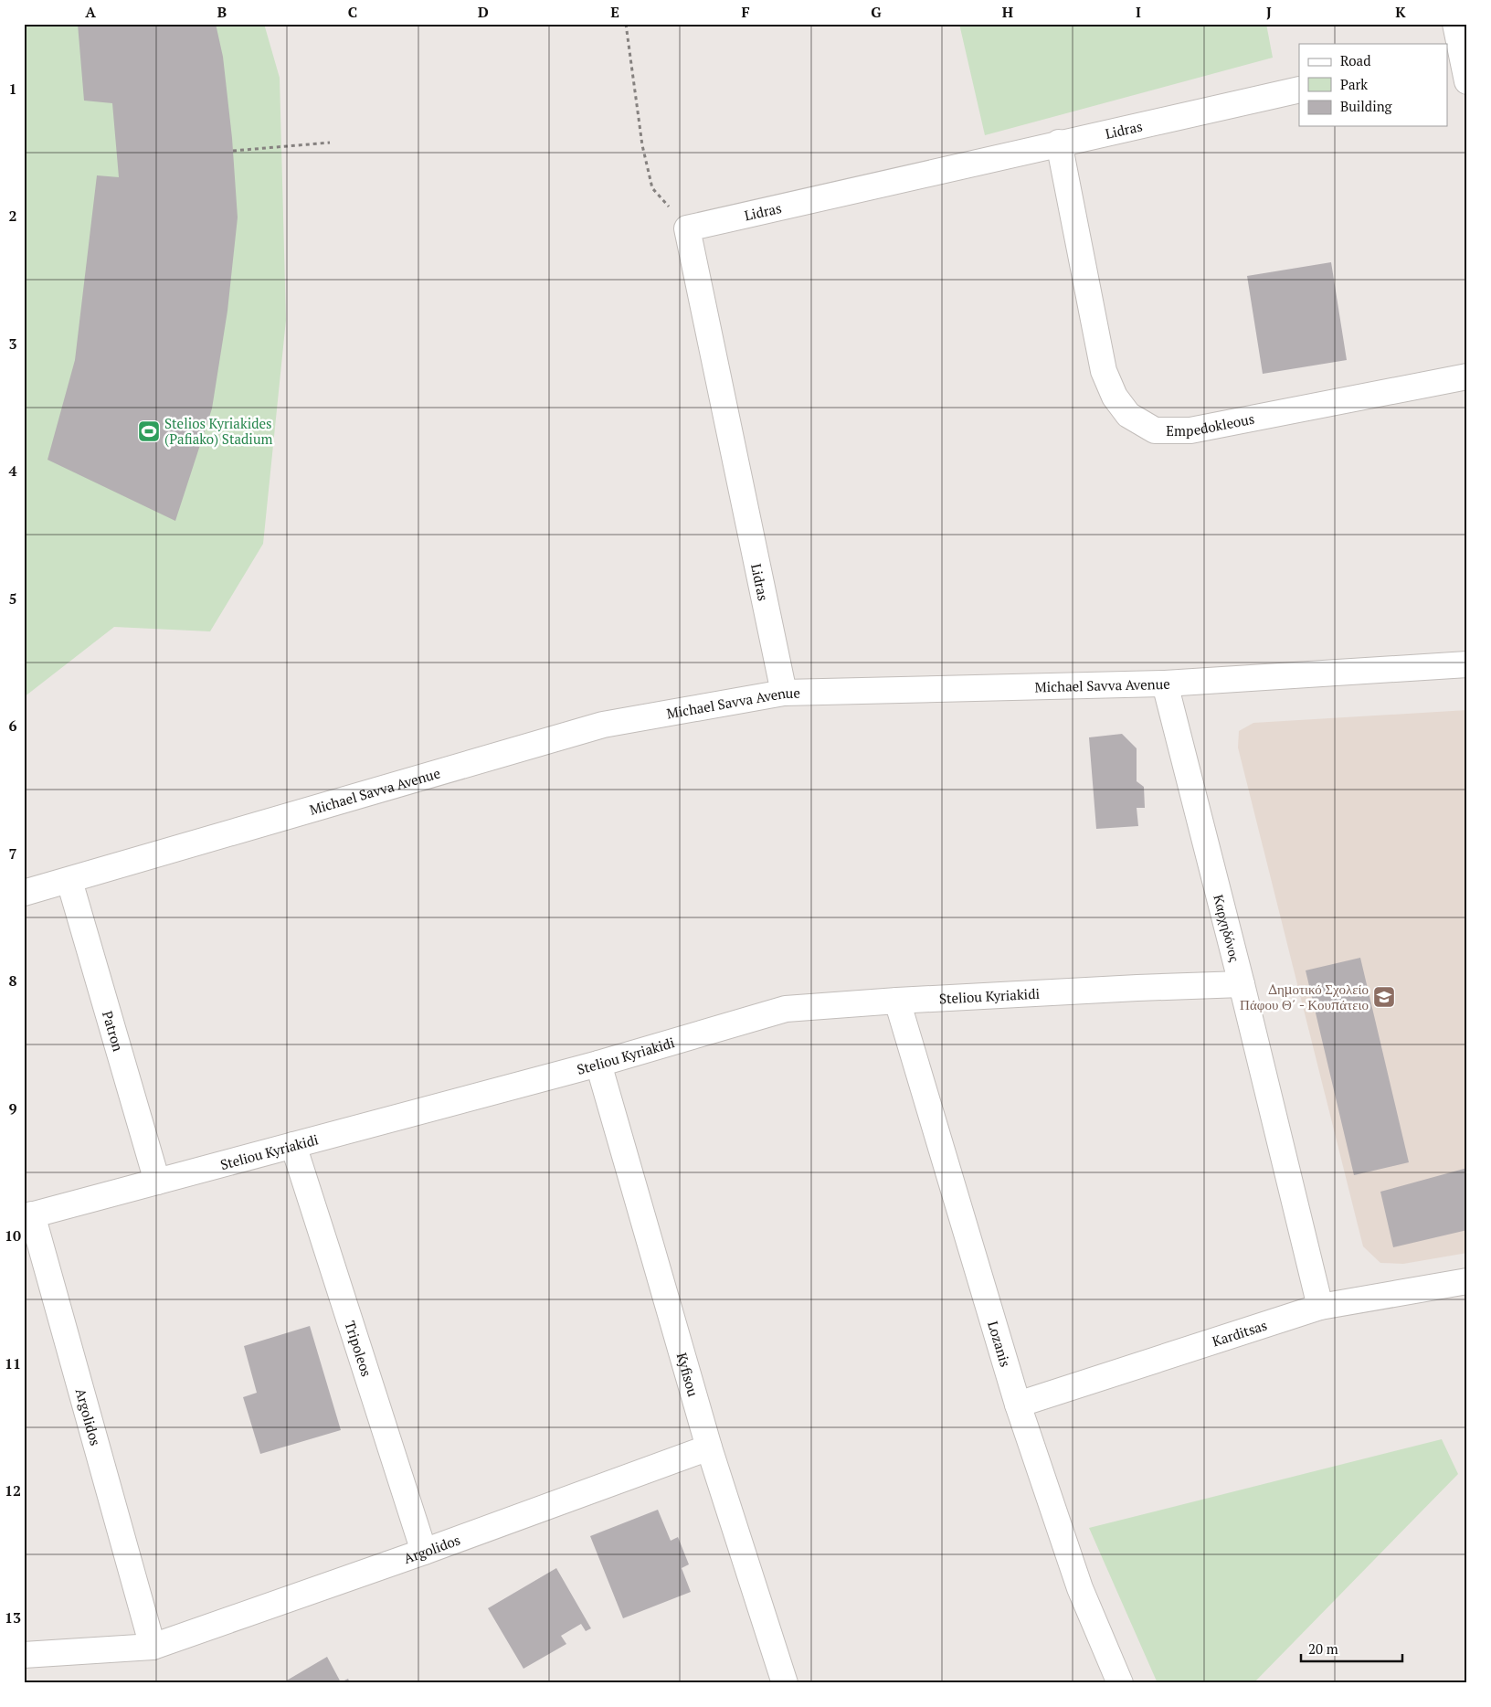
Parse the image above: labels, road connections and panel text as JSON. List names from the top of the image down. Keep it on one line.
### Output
{"streets":{"street":["Lidras","Empedokleous","Michael Savva Avenue","Καρχηδόνος","Steliou Kyriakidi","Patron","Karditsas","Lozanis","Tripoleos","Kyfisou","Argolidos"]},"crossings":[["Lidras","Empedokleous"],["Lidras","Michael Savva Avenue"],["Michael Savva Avenue","Καρχηδόνος"],["Michael Savva Avenue","Patron"],["Καρχηδόνος","Steliou Kyriakidi"],["Καρχηδόνος","Karditsas"],["Steliou Kyriakidi","Patron"],["Steliou Kyriakidi","Lozanis"],["Steliou Kyriakidi","Tripoleos"],["Steliou Kyriakidi","Kyfisou"],["Steliou Kyriakidi","Argolidos"],["Karditsas","Lozanis"],["Tripoleos","Argolidos"],["Kyfisou","Argolidos"]],"places":{"sports":["Stelios Kyriakides (Pafiako) Stadium"],"school or university":["Δημοτικό Σχολείο Πάφου Θ΄ - Κουπάτειο"]},"legend":["Road","Park","Building"],"scale_bar":"20 m","grid":{"columns":["A","B","C","D","E","F","G","H","I","J","K"],"rows":["1","2","3","4","5","6","7","8","9","10","11","12","13"]}}
